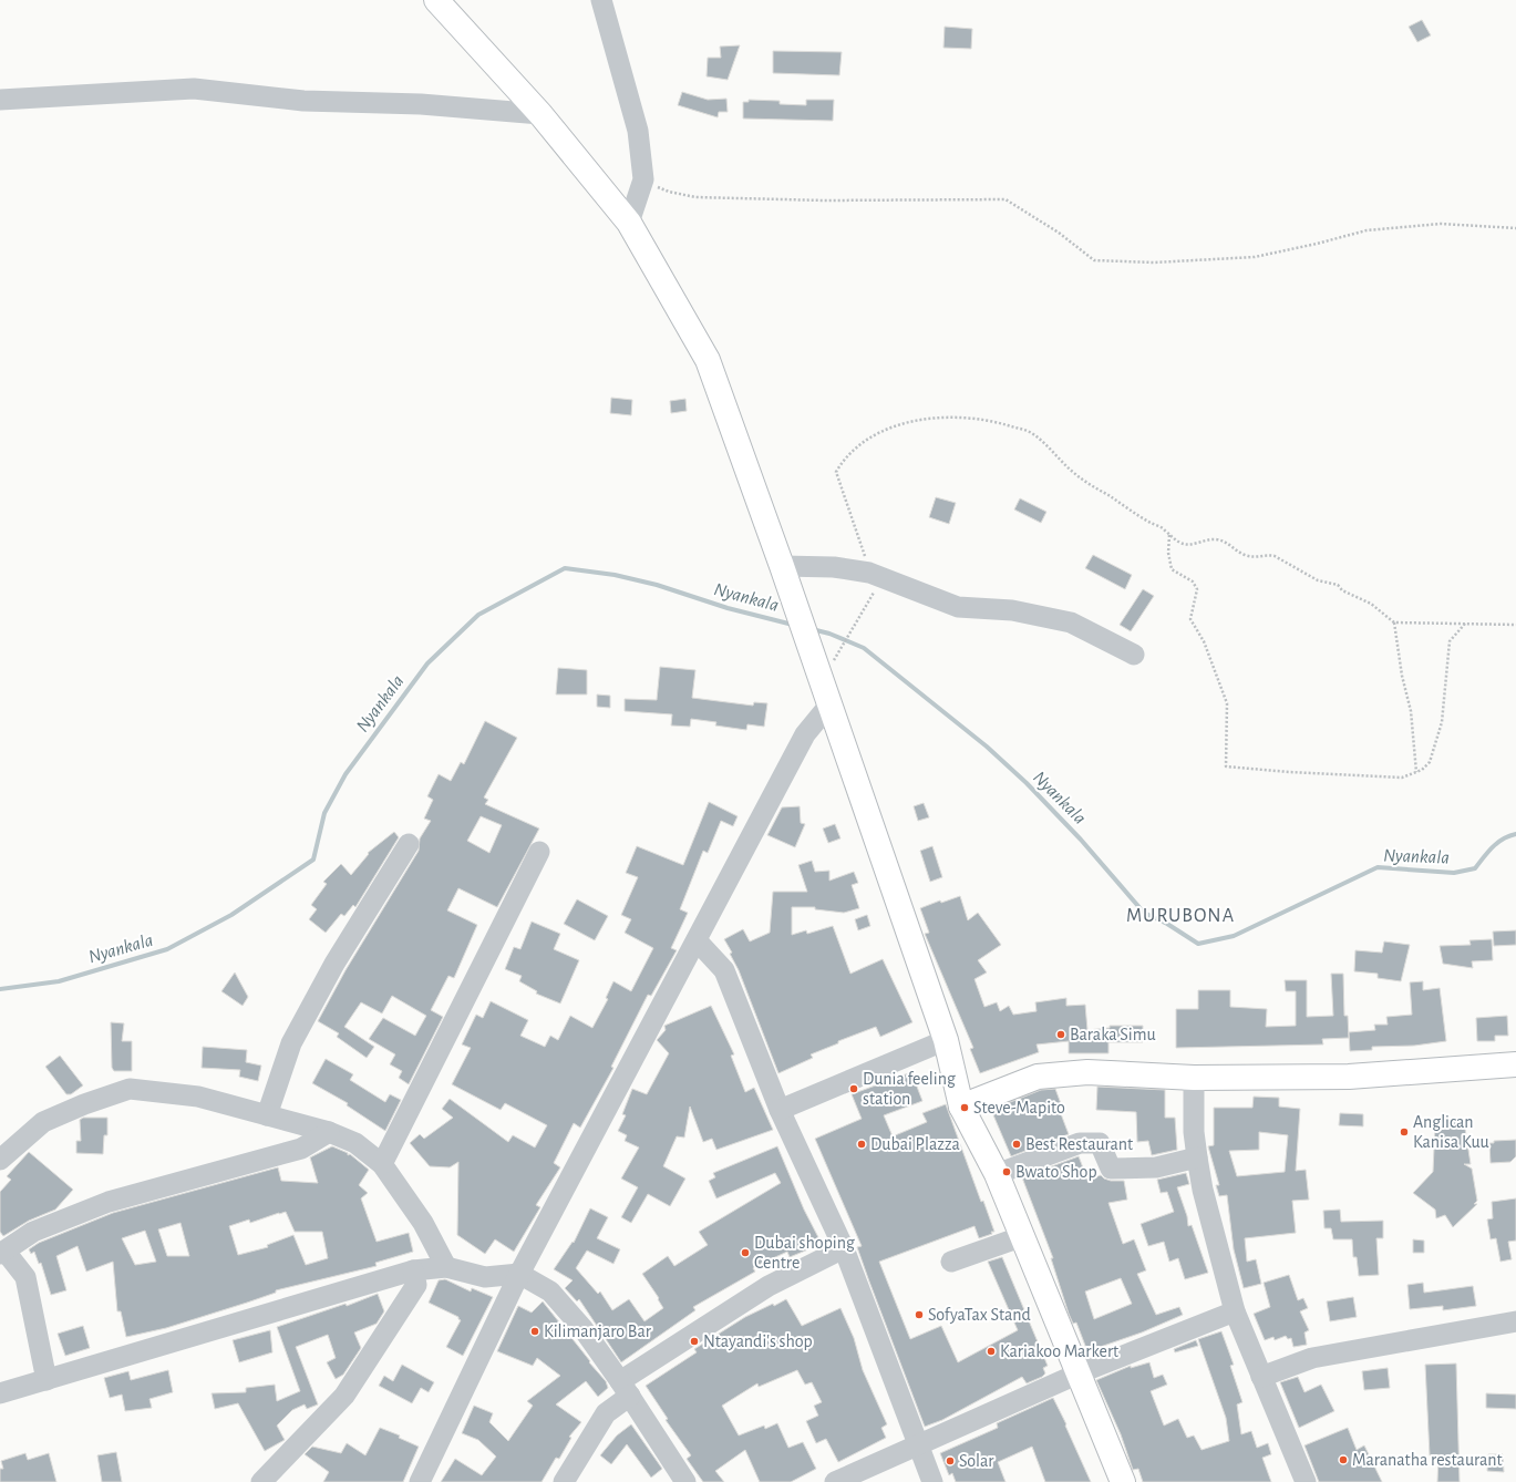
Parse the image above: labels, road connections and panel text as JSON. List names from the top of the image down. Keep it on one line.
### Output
{"districts":["MURUBONA"],"water":["Nyankala"],"places":["Baraka Simu","Dunia feeling station","Steve-Mapito","Anglican Kanisa Kuu","Dubai Plazza","Best Restaurant","Bwato Shop","Dubai shoping Centre","SofyaTax Stand","Kilimanjaro Bar","Ntayandi's shop","Kariakoo Markert","Maranatha restaurant","Solar"]}
